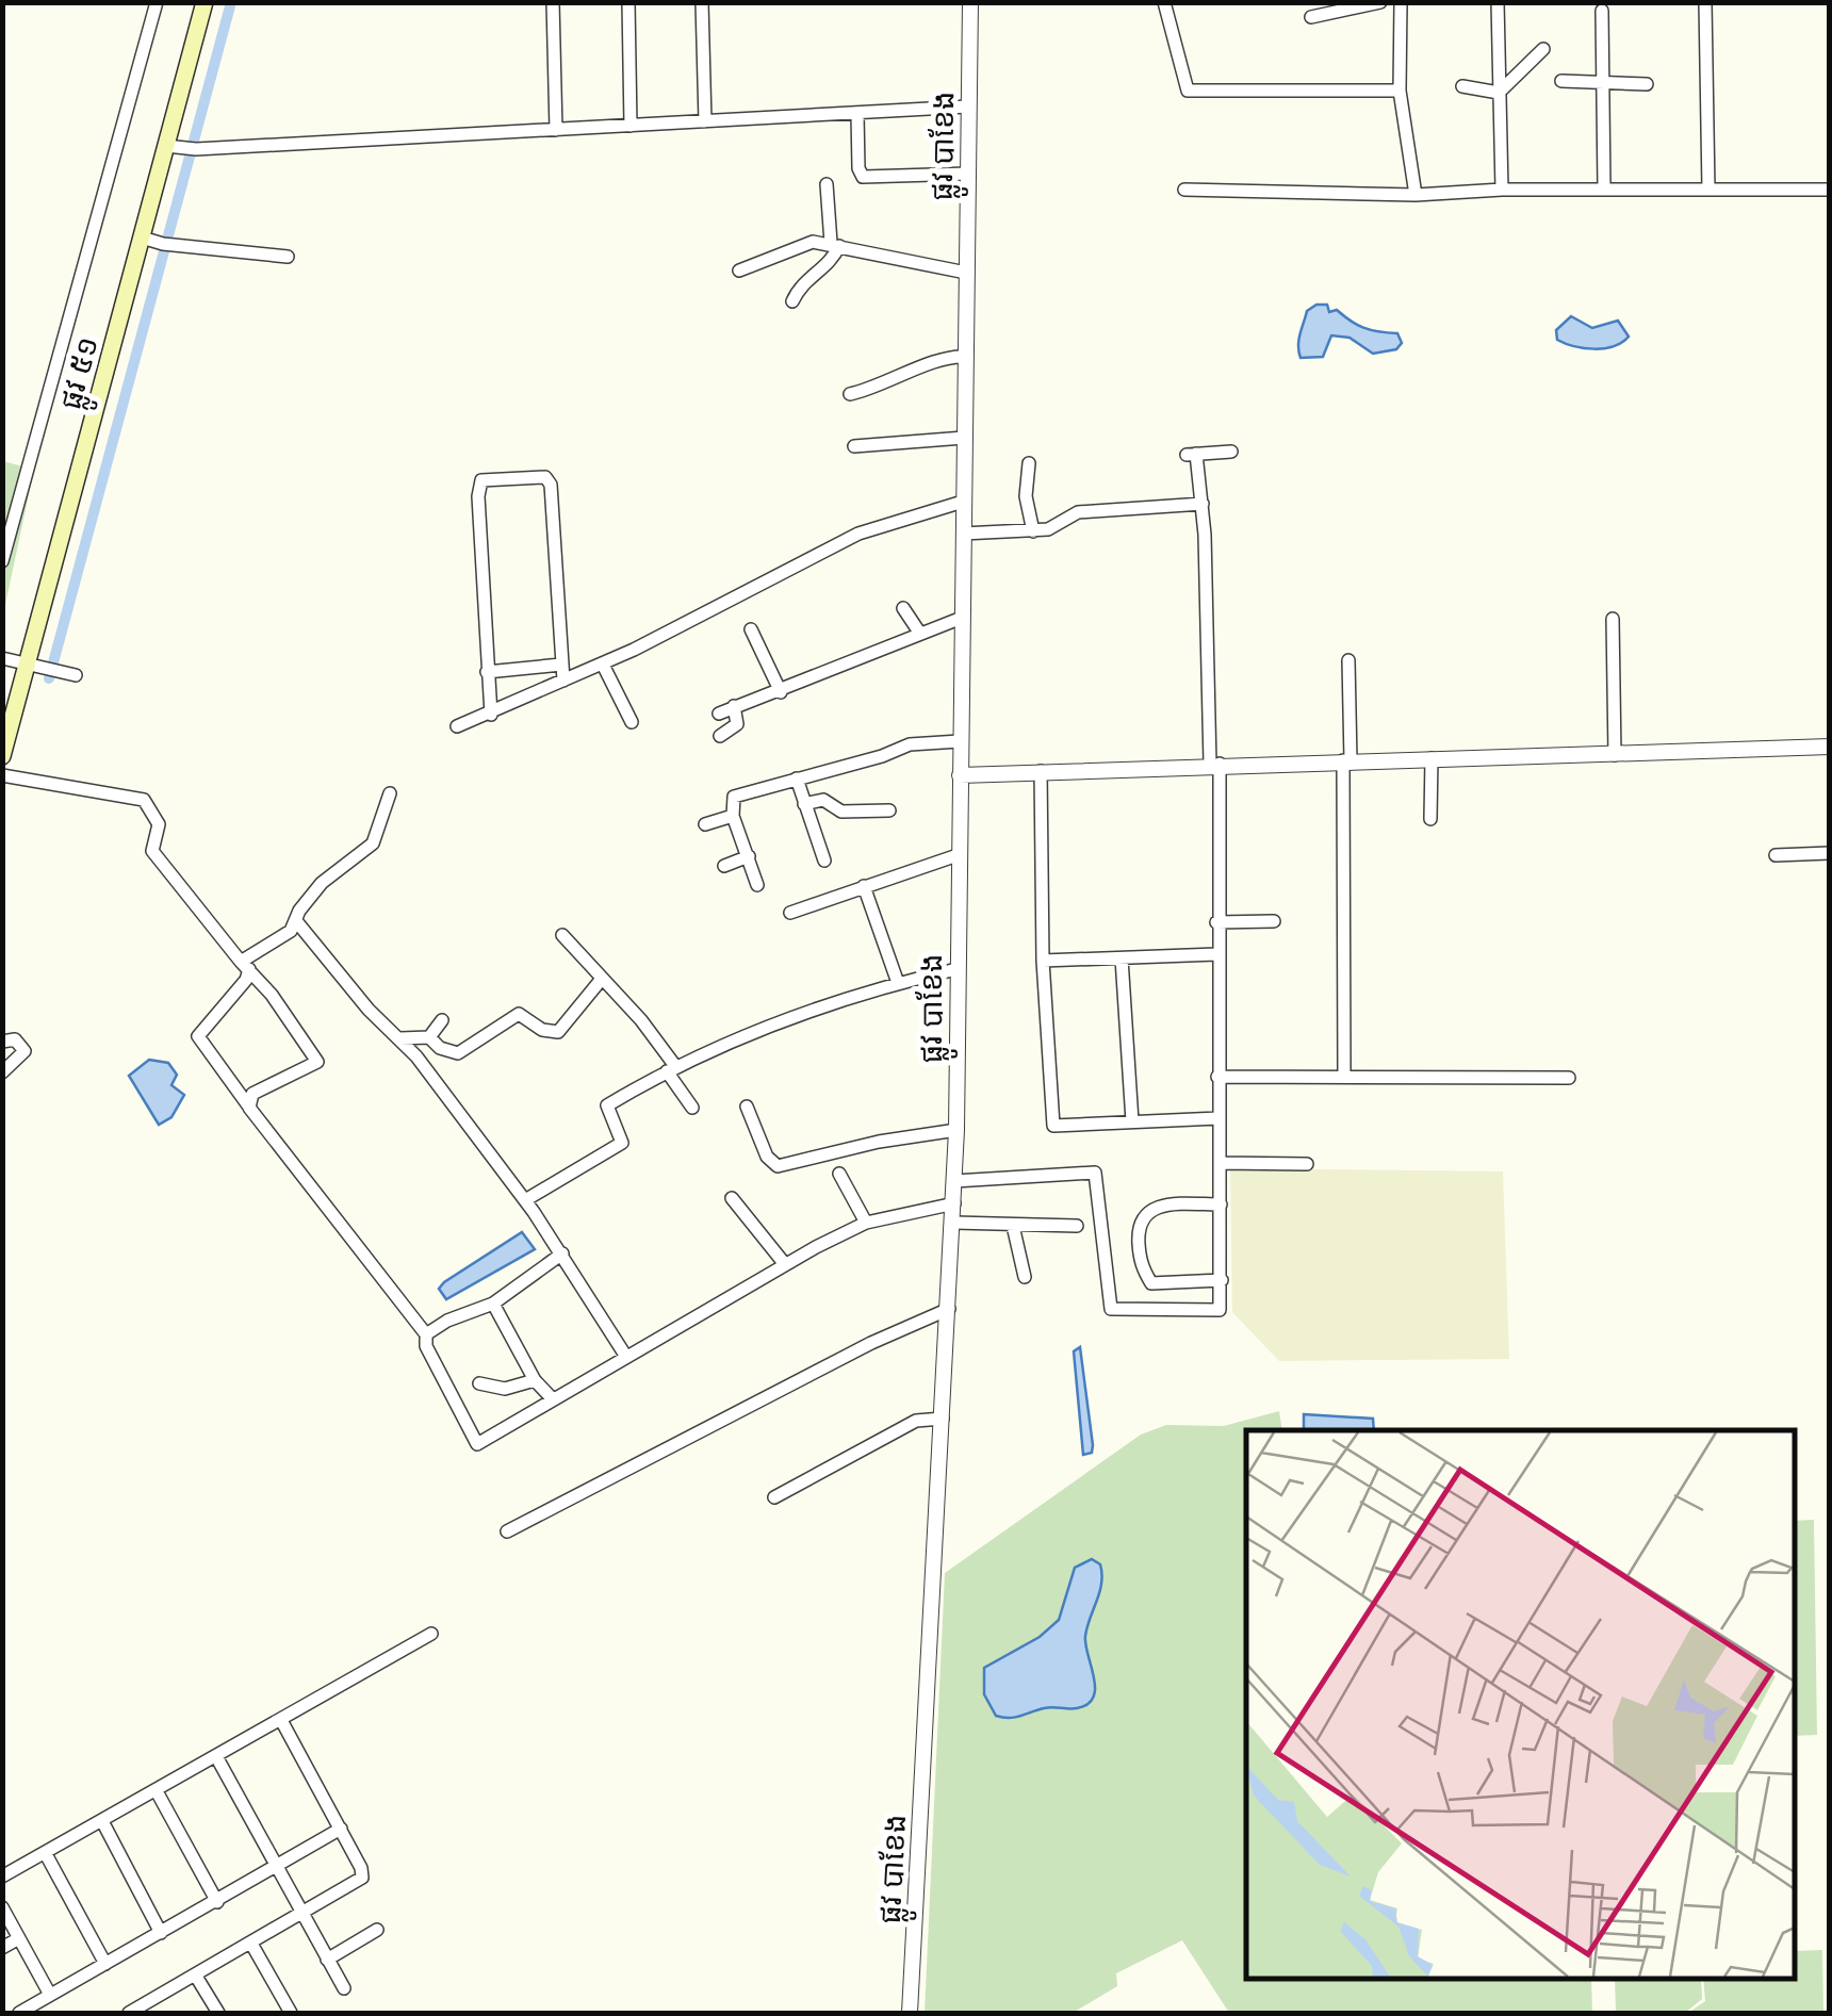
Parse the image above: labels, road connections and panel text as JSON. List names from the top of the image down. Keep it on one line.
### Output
{"streets":{"main road":["ផ្លូវ ៥១"],"street":["ផ្លូវ បាខែង"]}}
